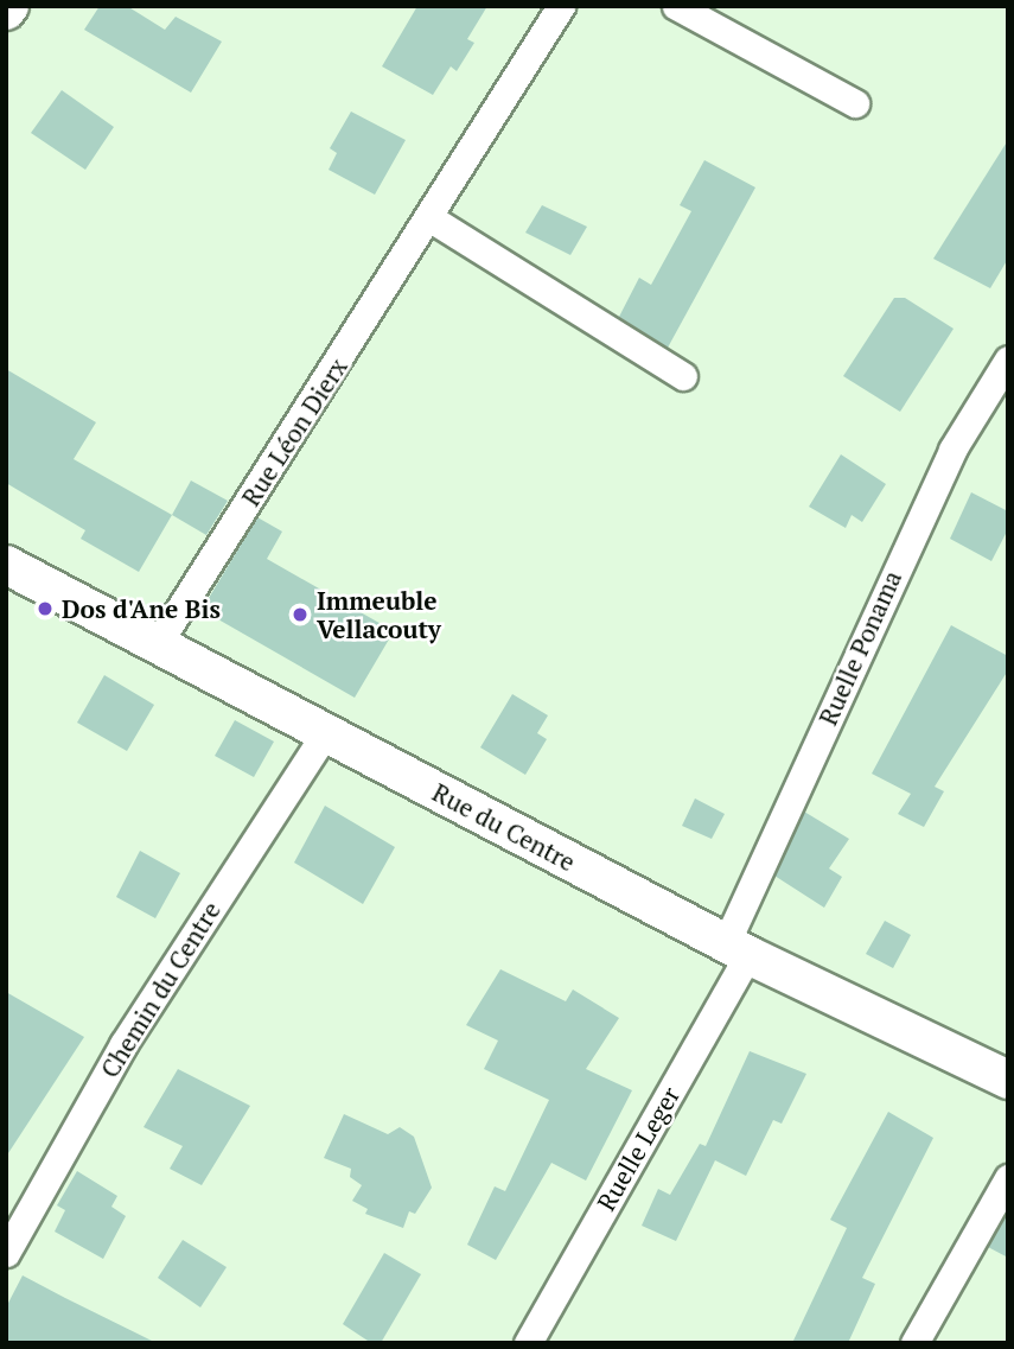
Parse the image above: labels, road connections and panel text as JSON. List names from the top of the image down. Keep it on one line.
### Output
{"streets":{"street":["Rue Léon Dierx","Ruelle Ponama","Rue du Centre","Chemin du Centre","Ruelle Leger"]},"crossings":[["Rue Léon Dierx","Rue du Centre"],["Ruelle Ponama","Rue du Centre"],["Ruelle Ponama","Ruelle Leger"],["Rue du Centre","Chemin du Centre"],["Rue du Centre","Ruelle Leger"]],"places":["Dos d'Ane Bis","Immeuble Vellacouty"]}
